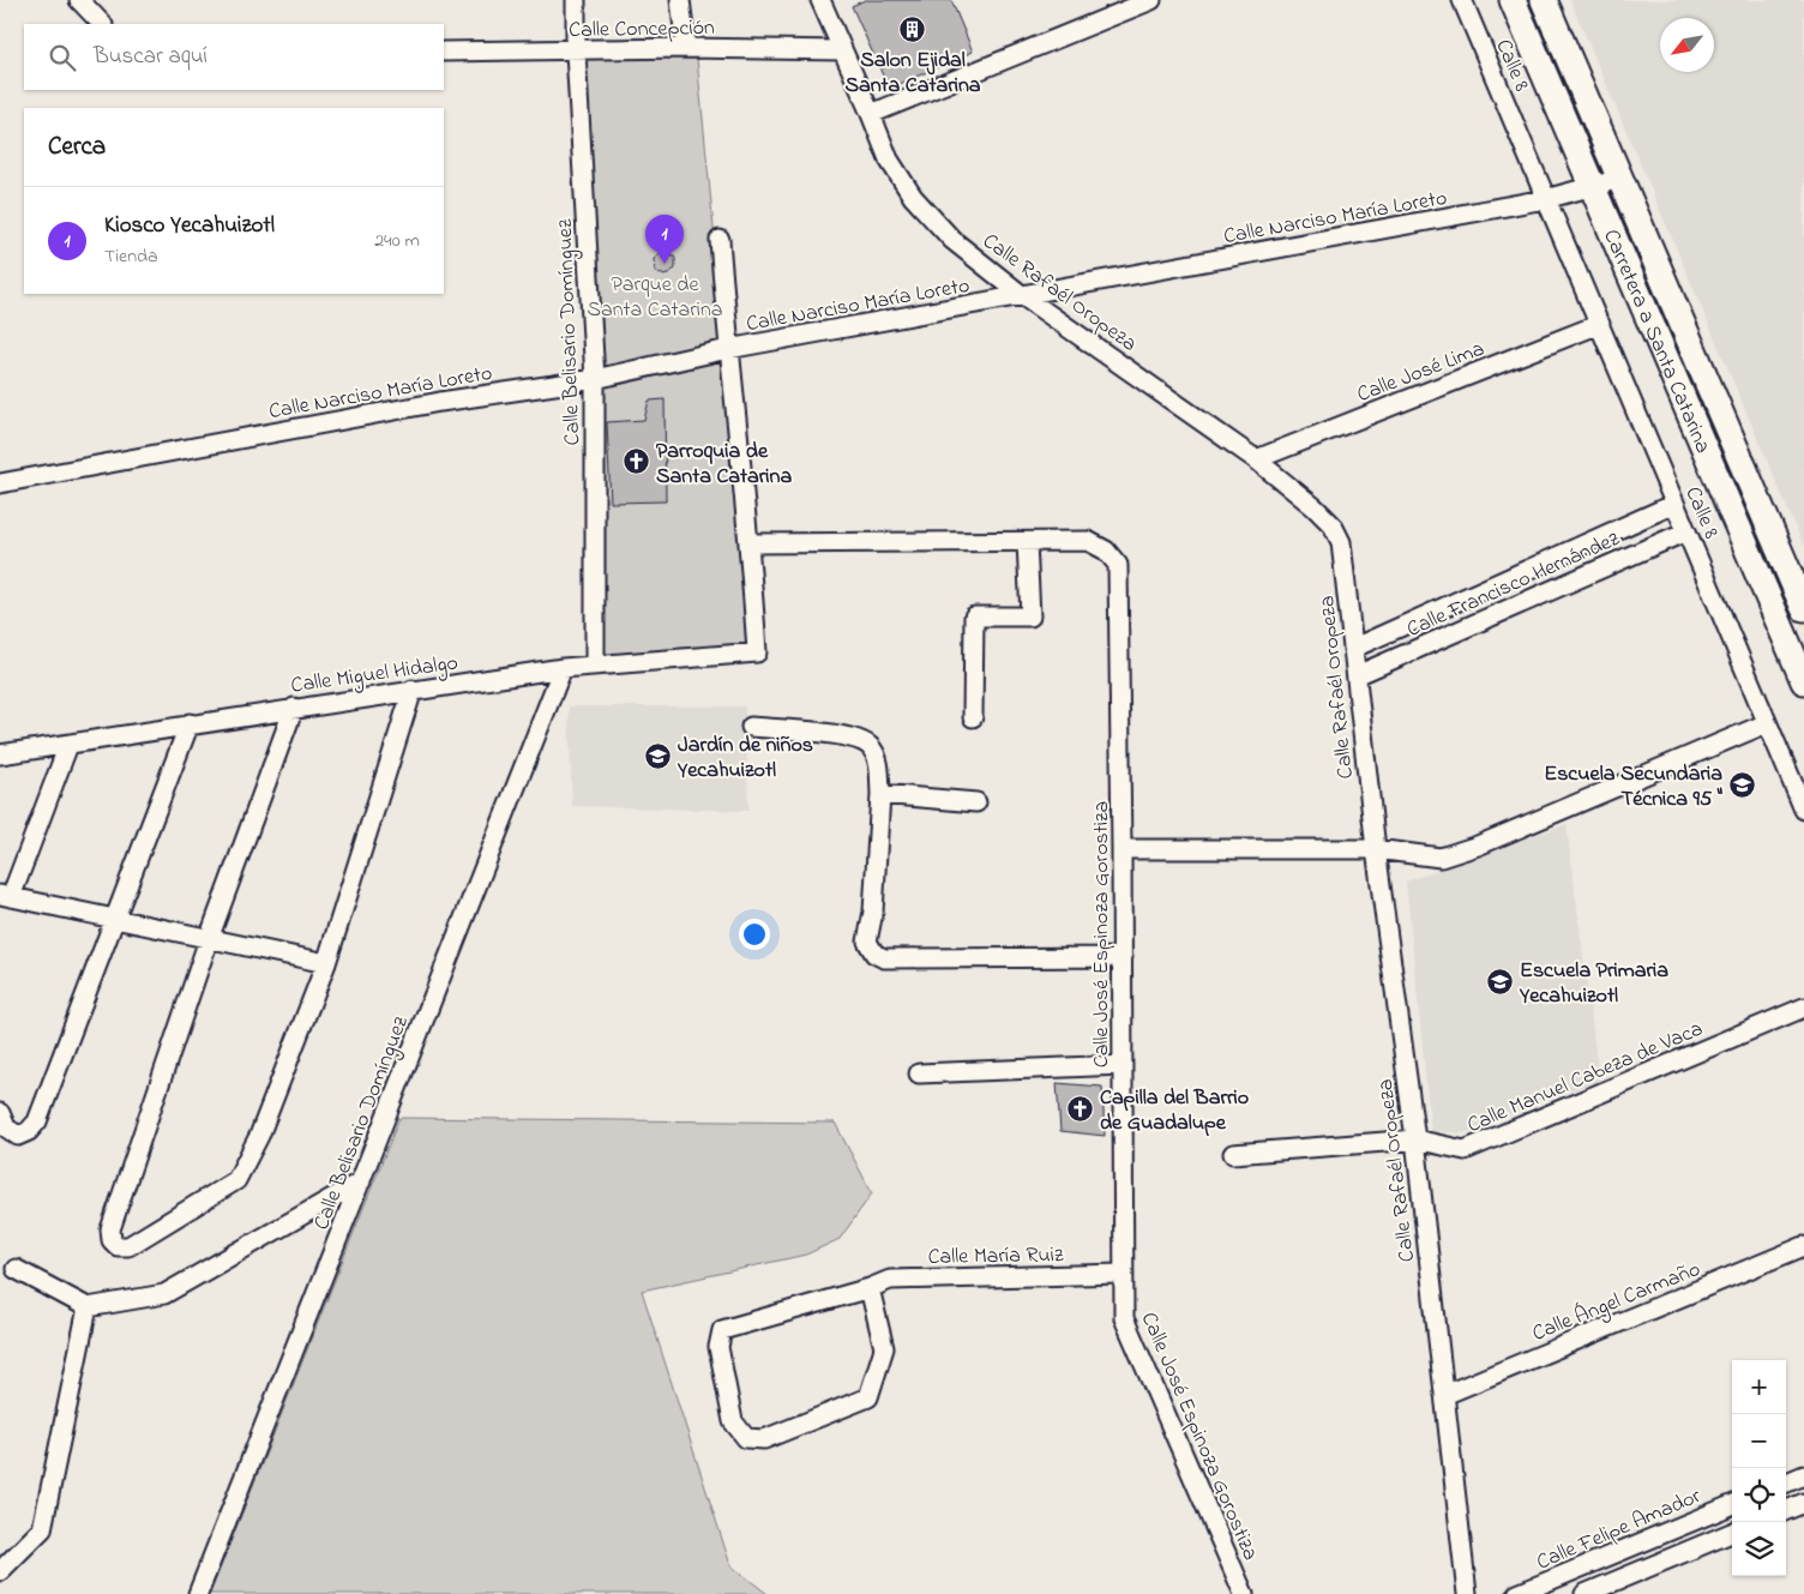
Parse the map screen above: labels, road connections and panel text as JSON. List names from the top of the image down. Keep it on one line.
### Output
{"streets":{"main road":["Carretera a Santa Catarina"],"street":["Calle Concepción","Calle 8","Calle Narciso María Loreto","Calle Rafaél Oropeza","Calle Belisario Domínguez","Calle José Lima","Calle Francisco Hernández","Calle Miguel Hidalgo","Calle José Espinoza Gorostiza","Calle Manuel Cabeza de Vaca","Calle María Ruiz","Calle Ángel Carmaño","Calle Felipe Amador"]},"crossings":[["Calle Concepción","Calle Rafaél Oropeza"],["Calle Concepción","Calle Belisario Domínguez"],["Calle 8","Calle Narciso María Loreto"],["Calle 8","Calle José Lima"],["Calle 8","Calle Francisco Hernández"],["Calle Narciso María Loreto","Calle Rafaél Oropeza"],["Calle Narciso María Loreto","Calle Belisario Domínguez"],["Calle Narciso María Loreto","Carretera a Santa Catarina"],["Calle Rafaél Oropeza","Calle José Lima"],["Calle Rafaél Oropeza","Calle Francisco Hernández"],["Calle Rafaél Oropeza","Calle Manuel Cabeza de Vaca"],["Calle Rafaél Oropeza","Calle Ángel Carmaño"],["Calle Belisario Domínguez","Calle Miguel Hidalgo"],["Calle Miguel Hidalgo","Calle José Espinoza Gorostiza"],["Calle José Espinoza Gorostiza","Calle María Ruiz"]],"parks":["Parque de Santa Catarina"],"places":{"building":["Salon Ejidal Santa Catarina"],"church":["Parroquia de Santa Catarina","Capilla del Barrio de Guadalupe"],"school or university":["Jardín de niños Yecahuizotl","Escuela Secundaria Técnica 95 \"","Escuela Primaria Yecahuizotl"]},"north":"bottom left","page":{"search":"Buscar aquí","heading":"Cerca","list":[{"mark":"1","name":"Kiosco Yecahuizotl","note":"Tienda","value":"240 m"}],"pins":"1","map_buttons":["+","−"]}}
